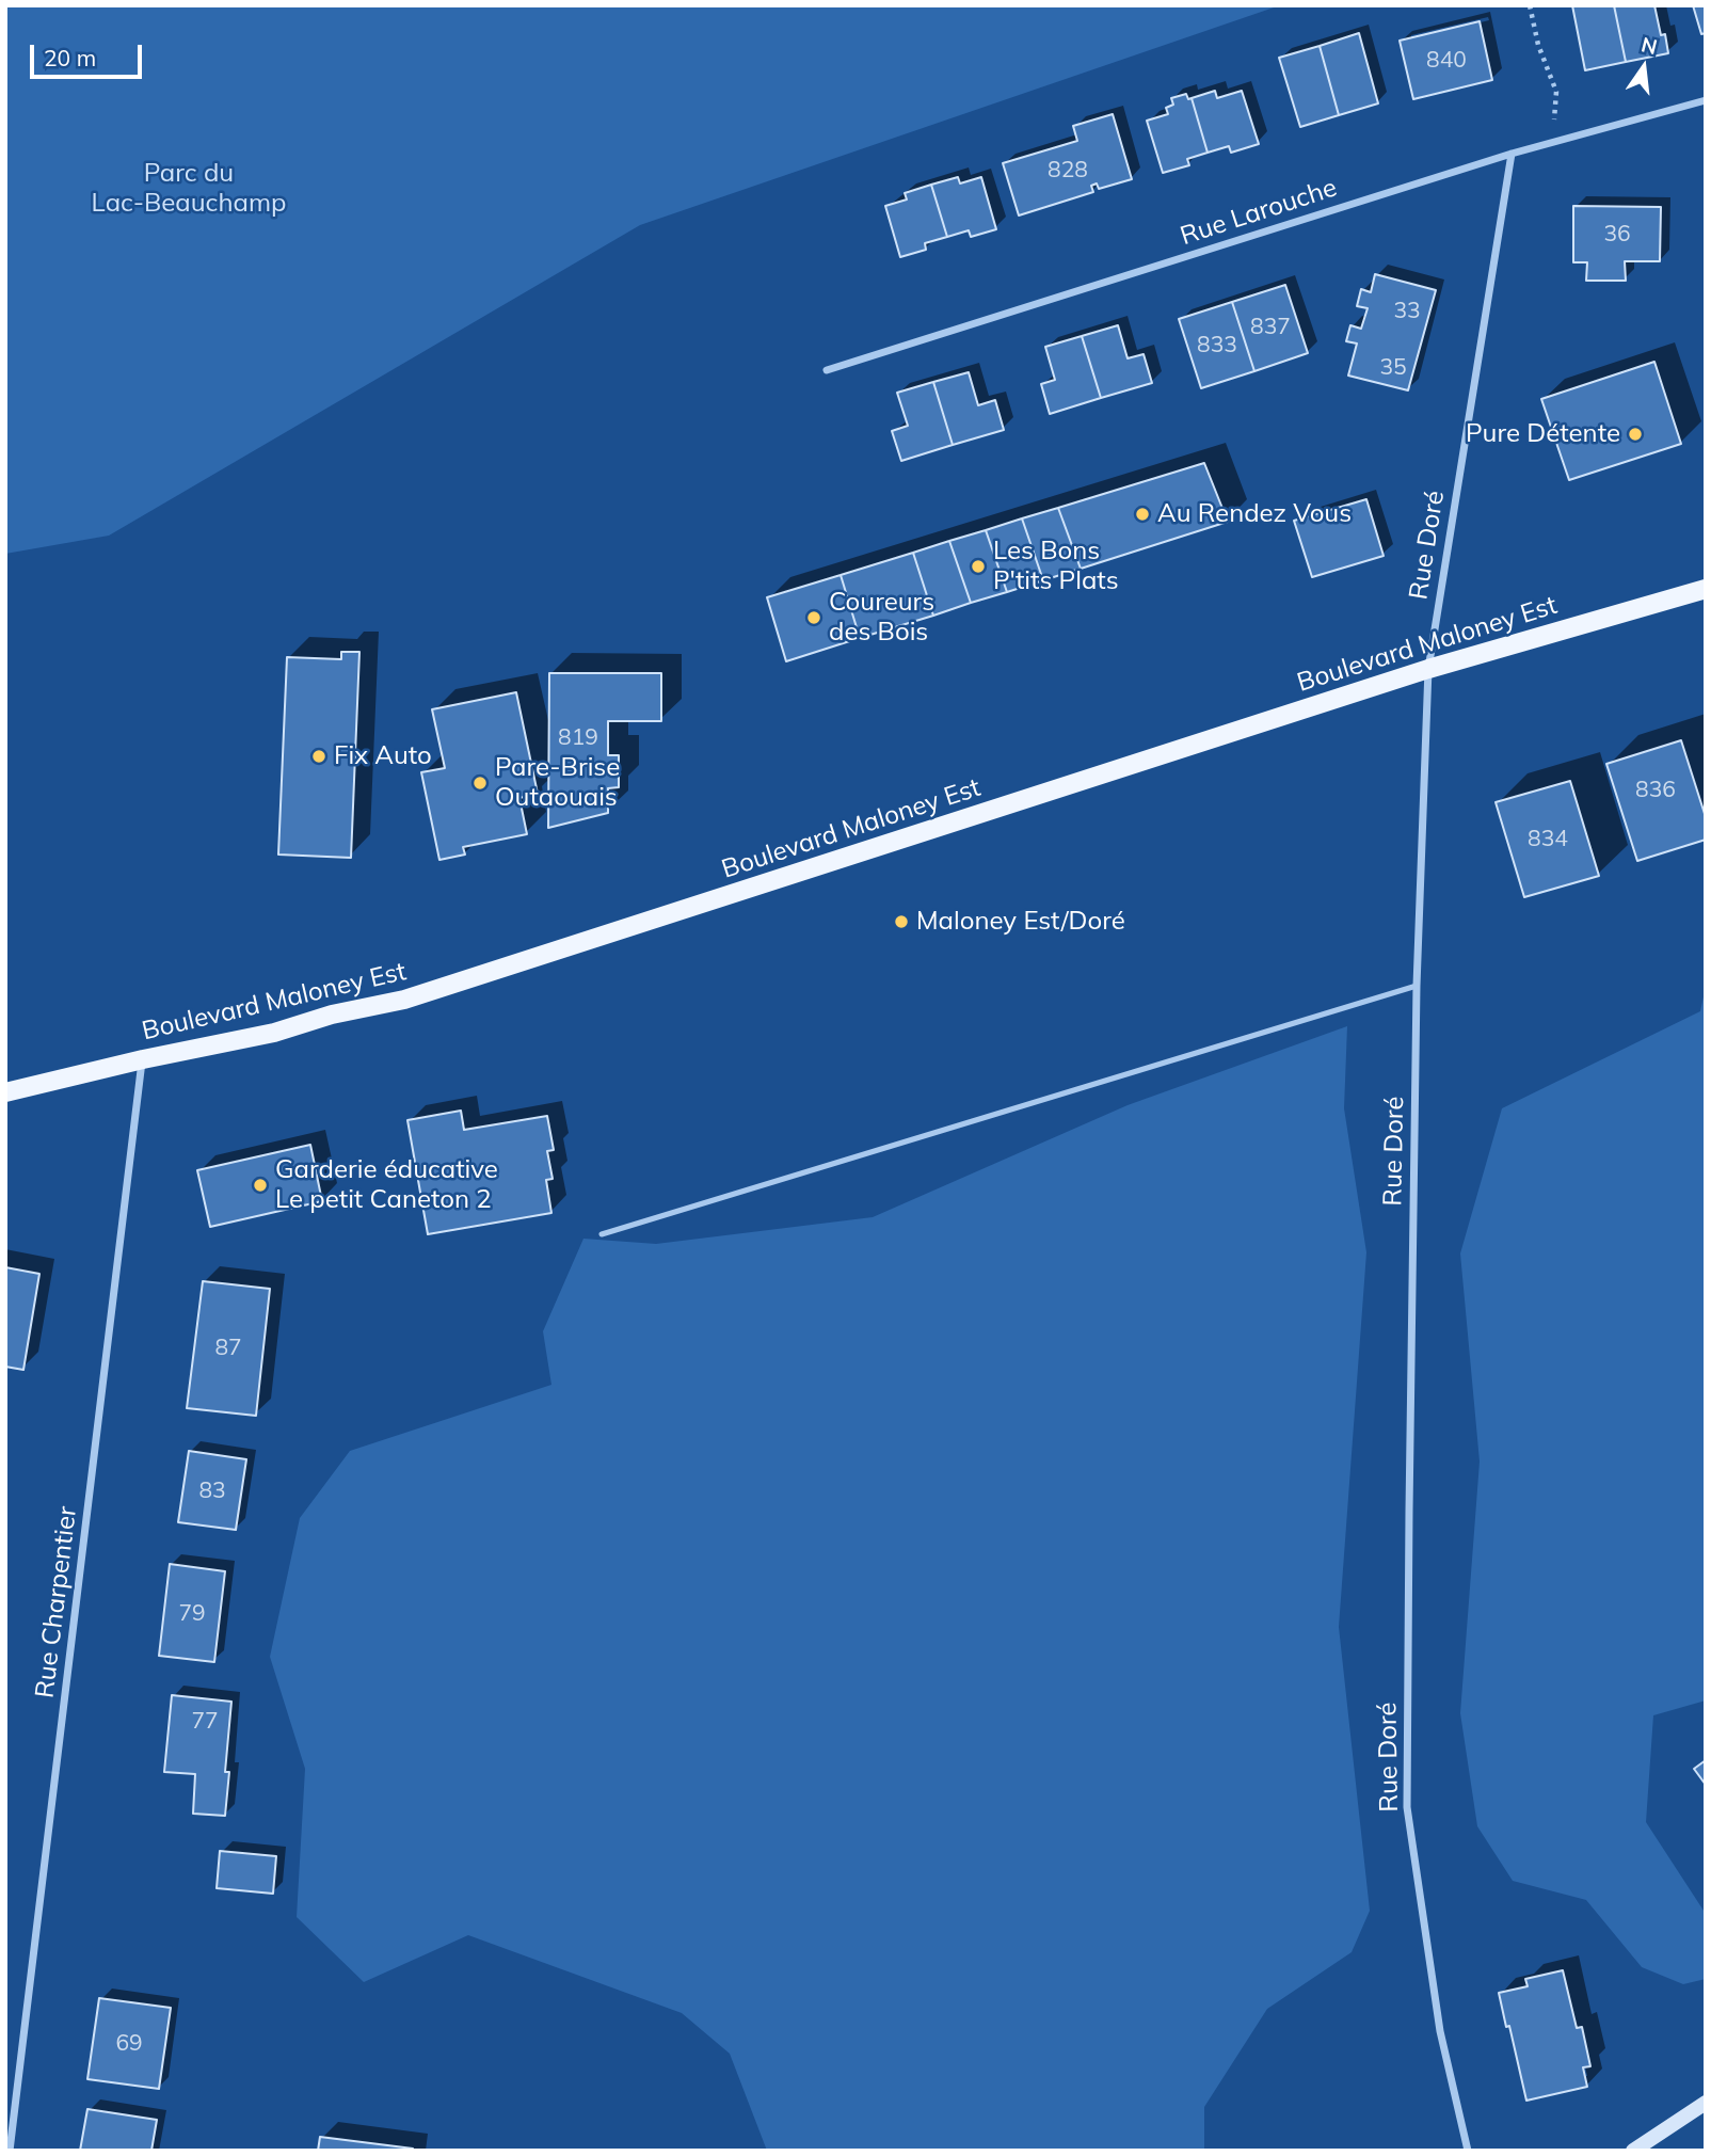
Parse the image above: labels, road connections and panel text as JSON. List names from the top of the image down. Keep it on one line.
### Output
{"streets":{"main road":["Boulevard Maloney Est"],"street":["Rue Larouche","Rue Doré","Rue Charpentier"]},"crossings":[["Rue Larouche","Rue Doré"],["Rue Doré","Boulevard Maloney Est"],["Boulevard Maloney Est","Rue Charpentier"]],"parks":["Parc du Lac-Beauchamp"],"places":["Pure Détente","Au Rendez Vous","Les Bons P'tits Plats","Coureurs des Bois","Fix Auto","Pare-Brise Outaouais","Maloney Est/Doré","Garderie éducative Le petit Caneton 2"],"house_numbers":["840","828","36","33","837","833","35","819","836","834","87","83","79","77","69"],"scale_bar":"20 m","north":"top"}
